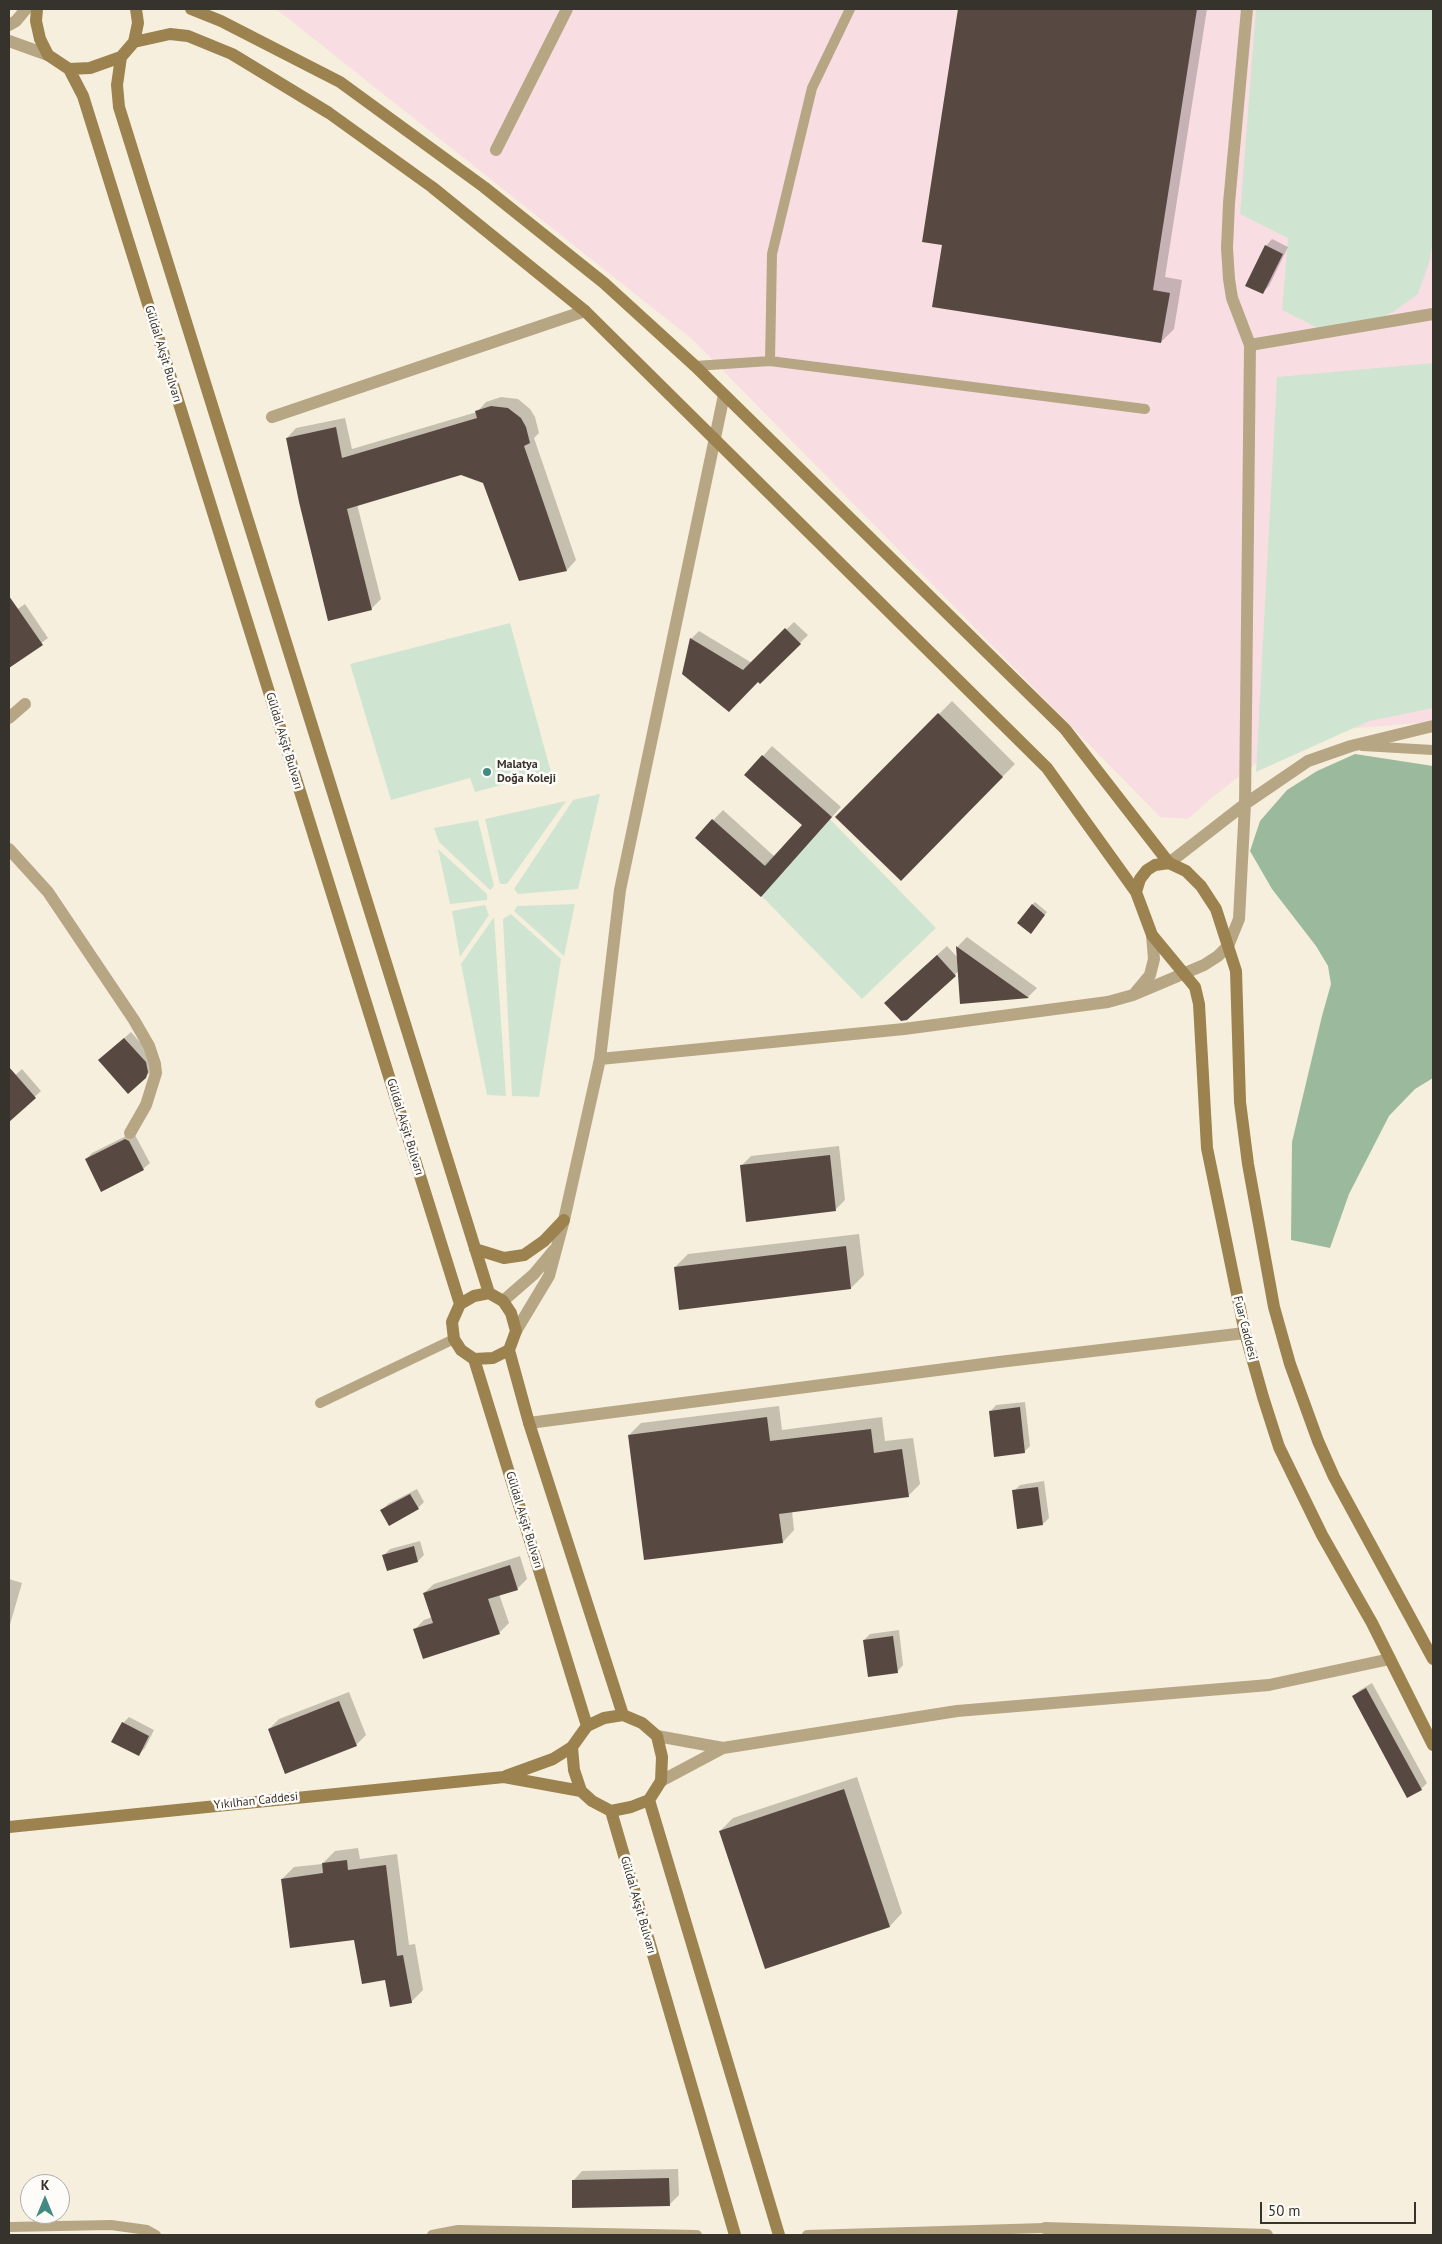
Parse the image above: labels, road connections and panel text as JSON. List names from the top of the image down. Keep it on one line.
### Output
{"streets":{"street":["Güldal Akşit Bulvarı","Fuar Caddesi","Yıkılhan Caddesi"]},"crossings":[["Güldal Akşit Bulvarı","Yıkılhan Caddesi"]],"places":["Malatya Doğa Koleji"],"scale_bar":"50 m","north":"top"}
